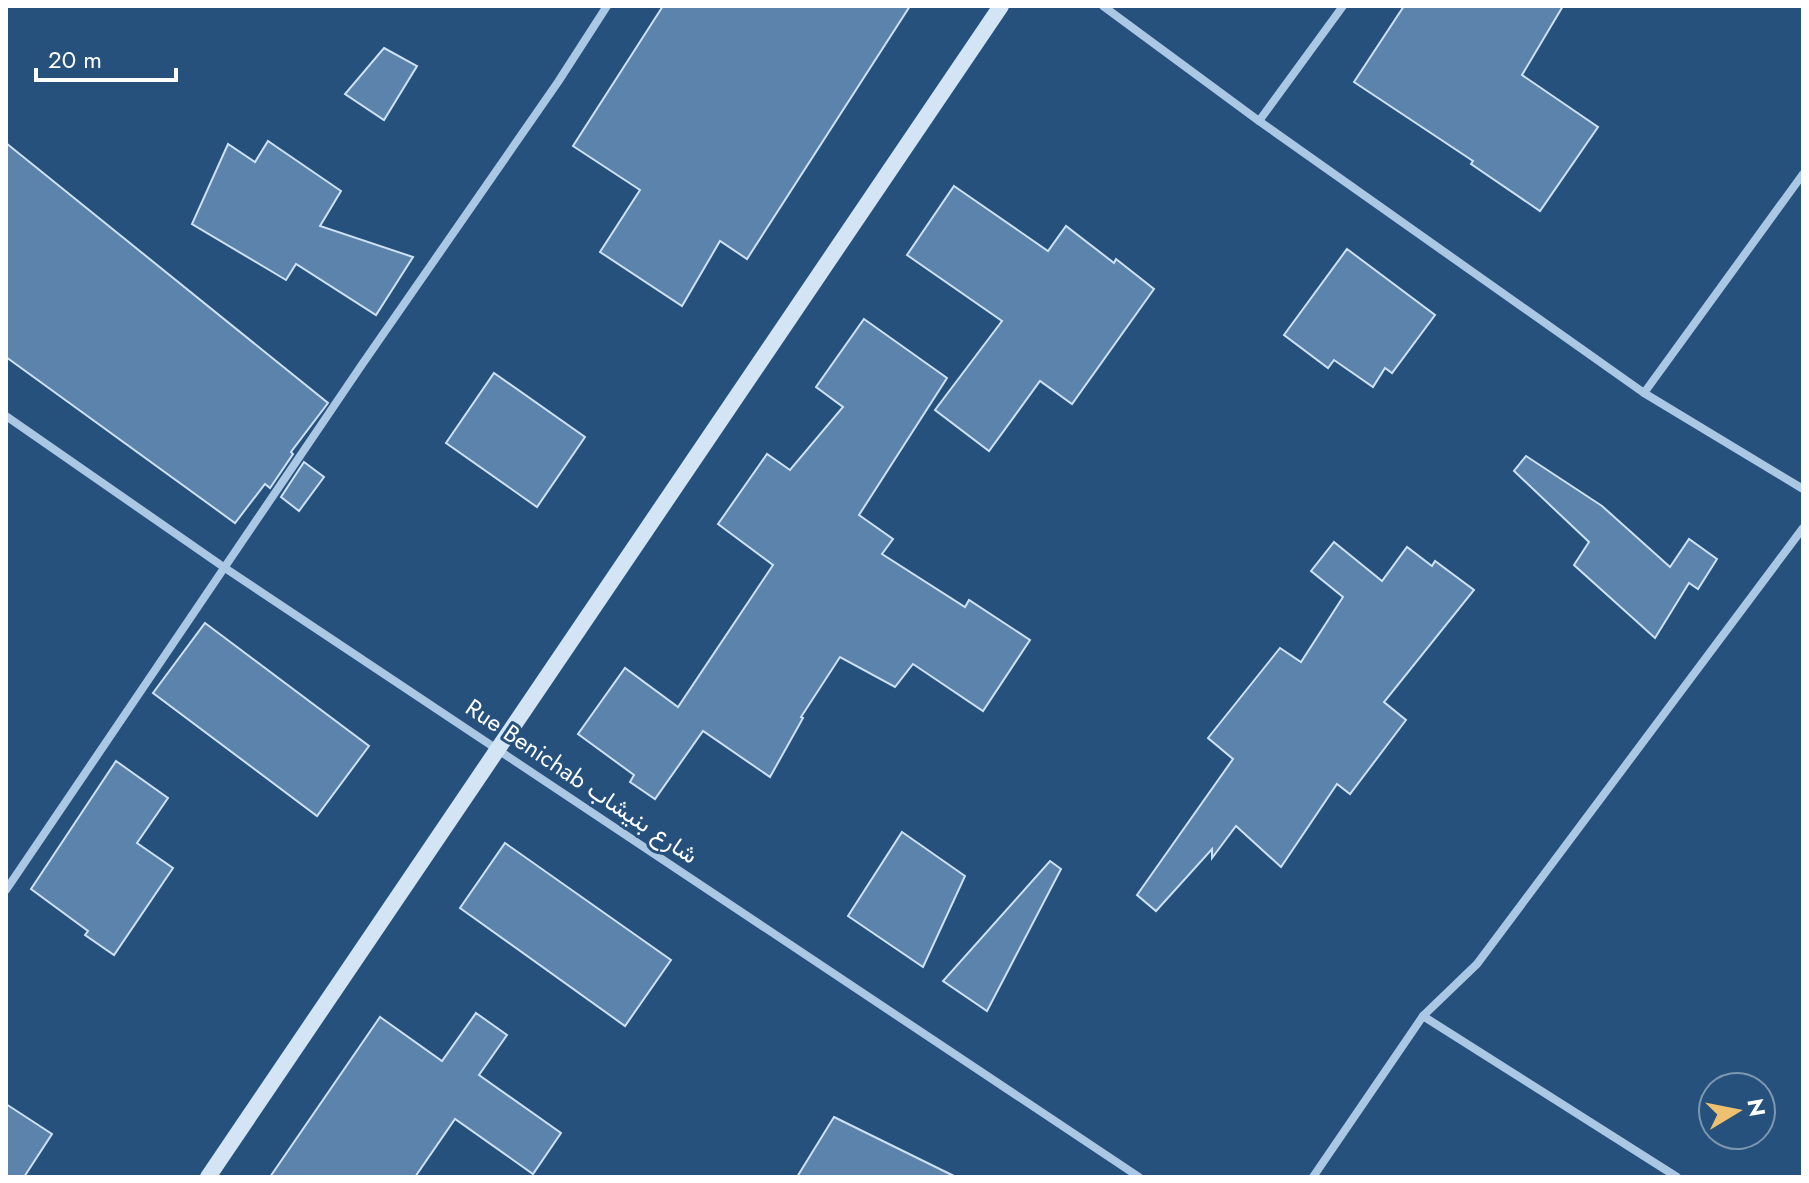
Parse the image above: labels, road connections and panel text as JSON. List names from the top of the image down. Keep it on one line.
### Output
{"streets":{"street":["Rue Benichab شارع بنيشاب"]},"scale_bar":"20 m","north":"right"}
